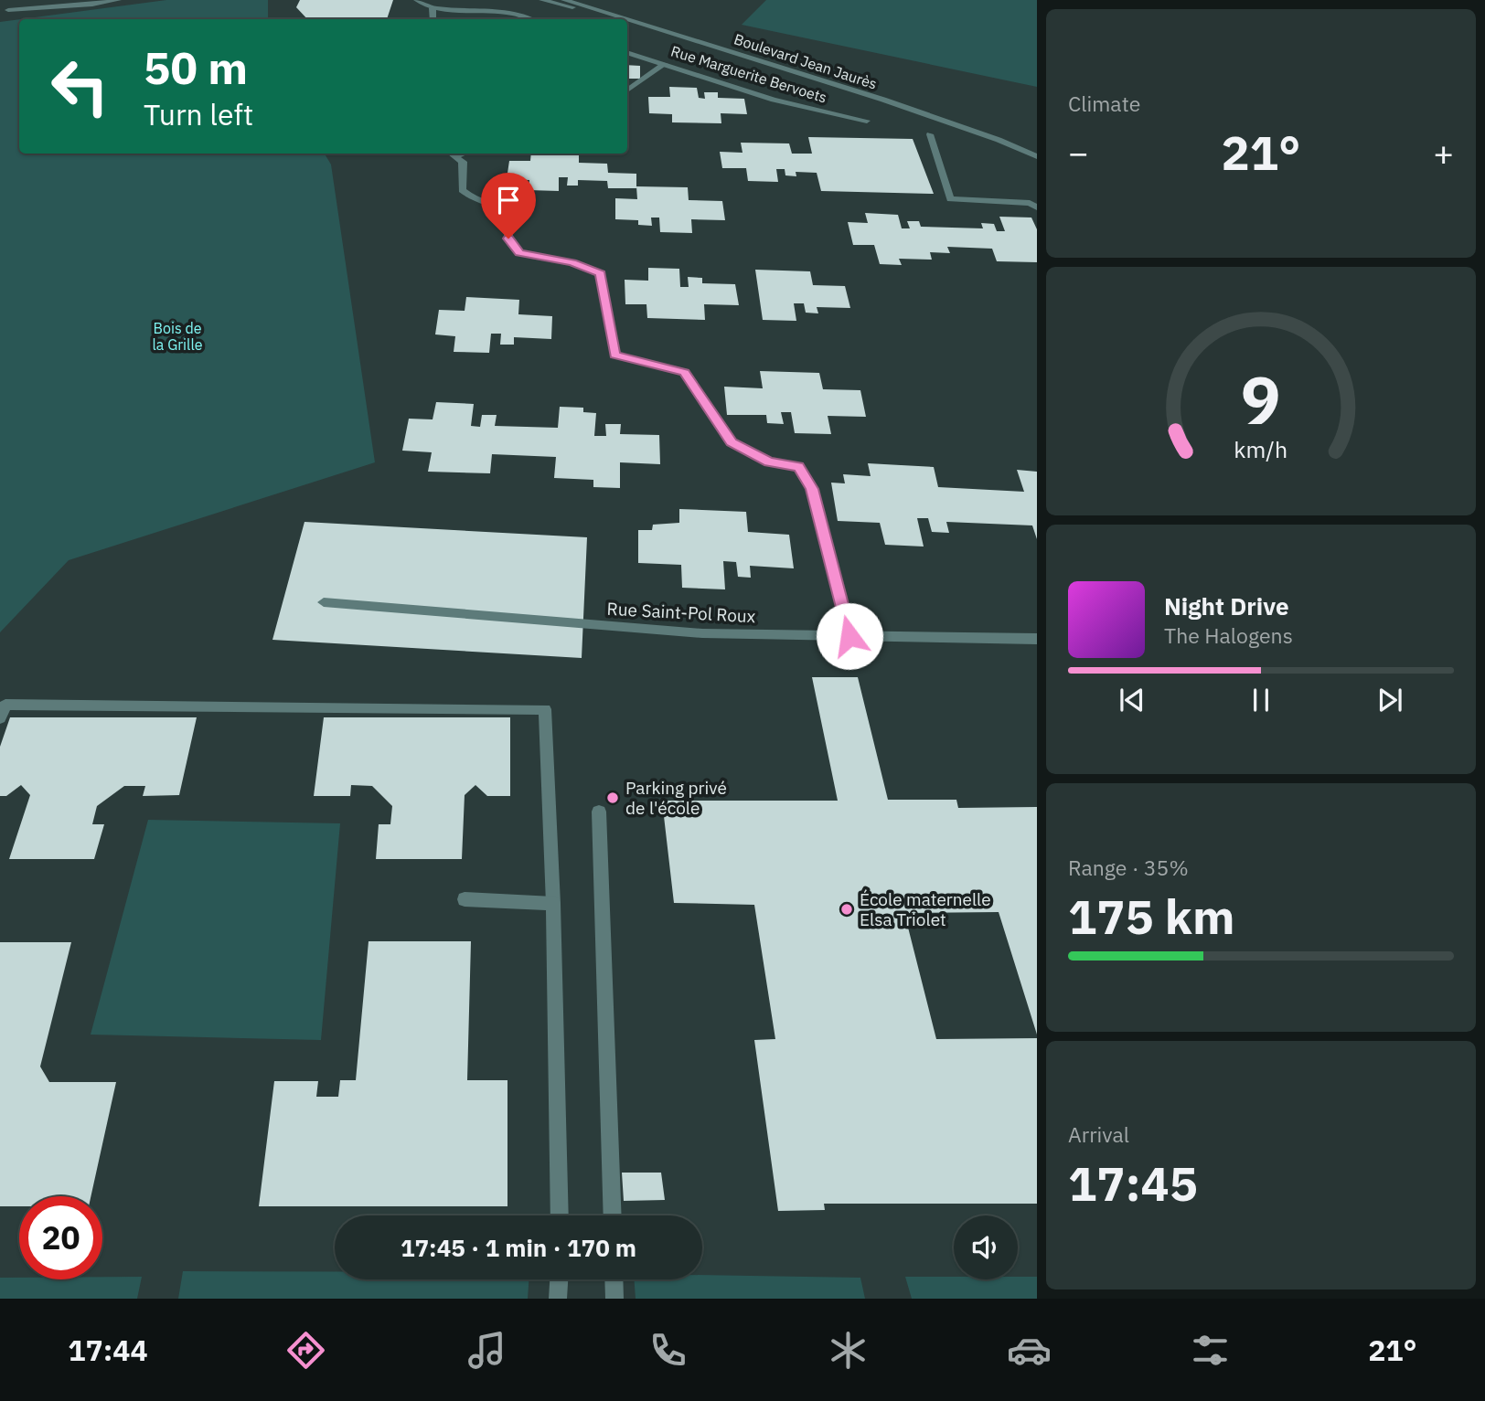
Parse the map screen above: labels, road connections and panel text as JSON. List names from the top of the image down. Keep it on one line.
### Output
{"streets":{"street":["Boulevard Jean Jaurès","Rue Marguerite Bervoets","Rue Saint-Pol Roux"]},"parks":["Bois de la Grille"],"places":["Parking privé de l'école","École maternelle Elsa Triolet"],"page":{"tile":["Climate",["Range · 35%","175 km"],["Arrival","17:45"]],"turn":["50 m","Turn left"],"heat":["−","21°","+"],"song":["Night Drive","The Halogens"],"limit":"20","trip":"17:45 · 1 min · 170 m","tabs":["17:44","21°"],"gauge":["9","km/h"]}}
